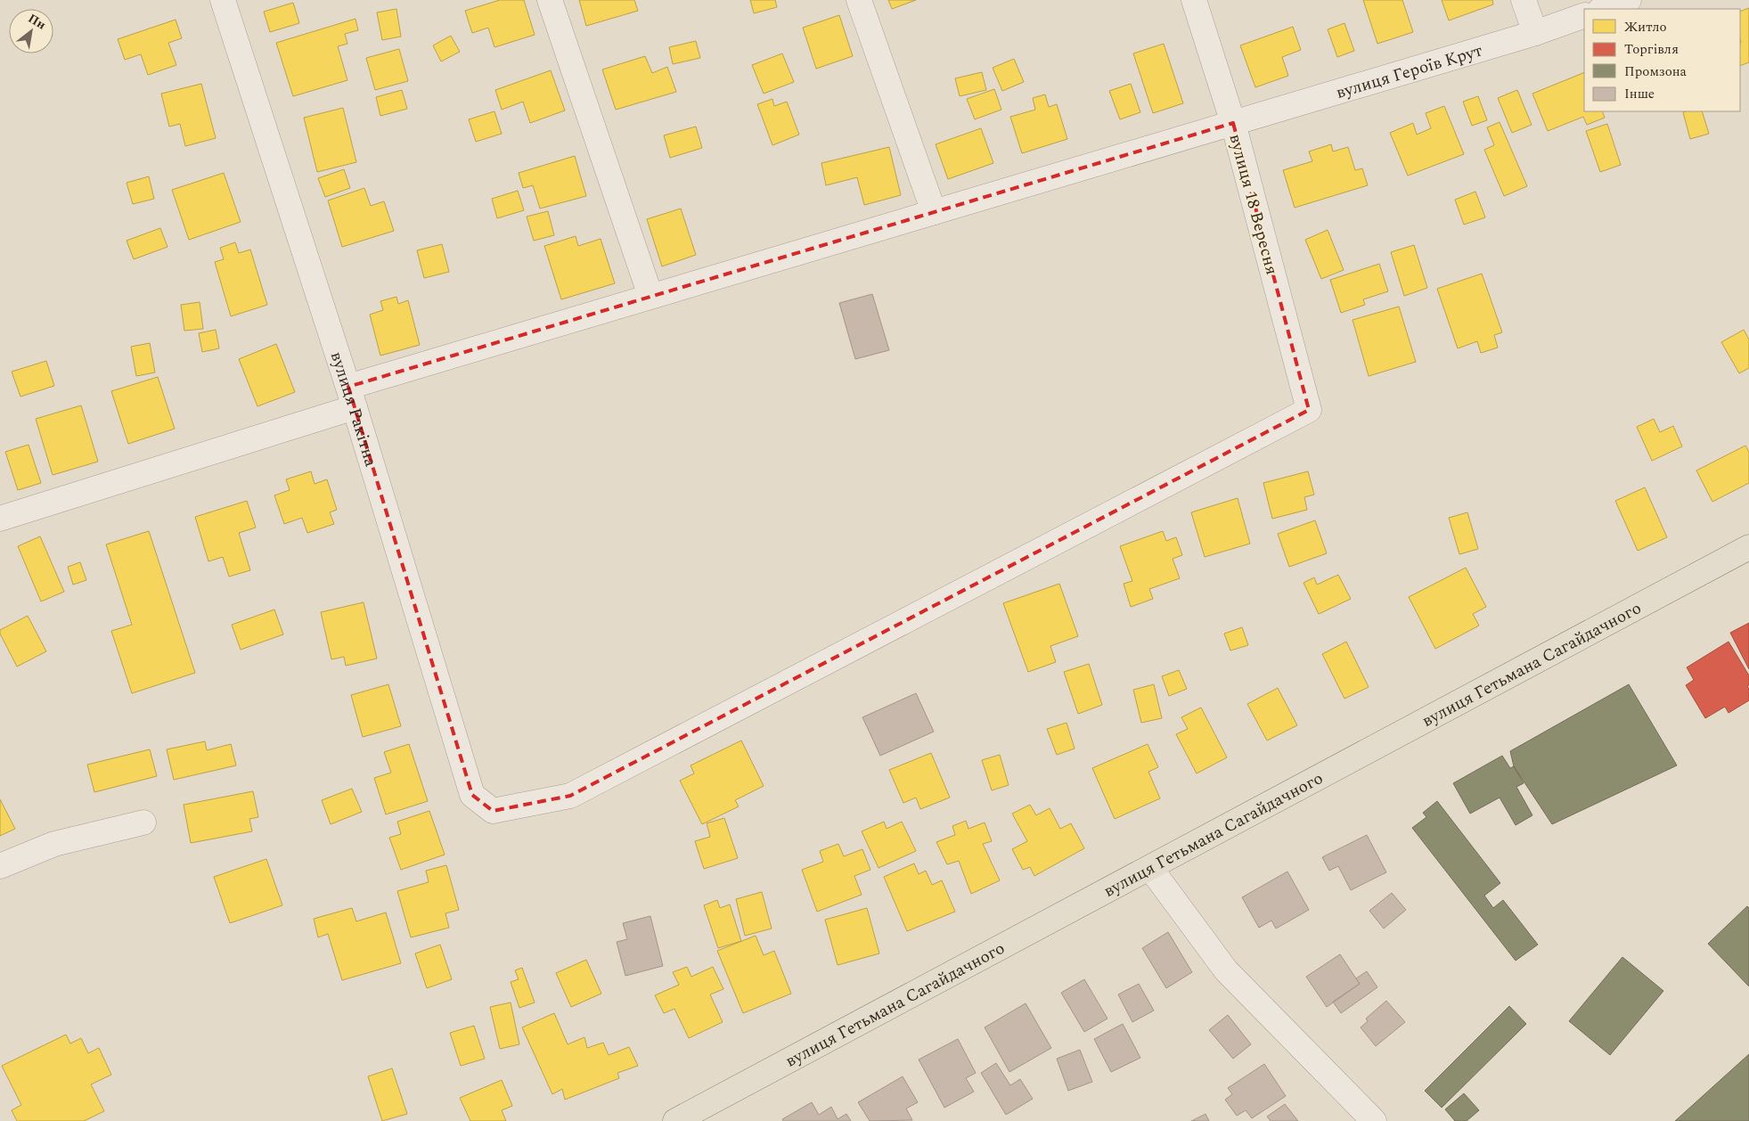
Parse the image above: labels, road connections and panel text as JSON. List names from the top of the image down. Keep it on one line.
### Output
{"streets":{"main road":["вулиця Гетьмана Сагайдачного"],"street":["вулиця Героїв Крут","вулиця 18 Вересня","вулиця Ракітна"]},"crossings":[["вулиця Героїв Крут","вулиця 18 Вересня"],["вулиця Героїв Крут","вулиця Ракітна"],["вулиця 18 Вересня","вулиця Ракітна"]],"legend":["Житло","Торгівля","Промзона","Інше"],"north":"top right"}
